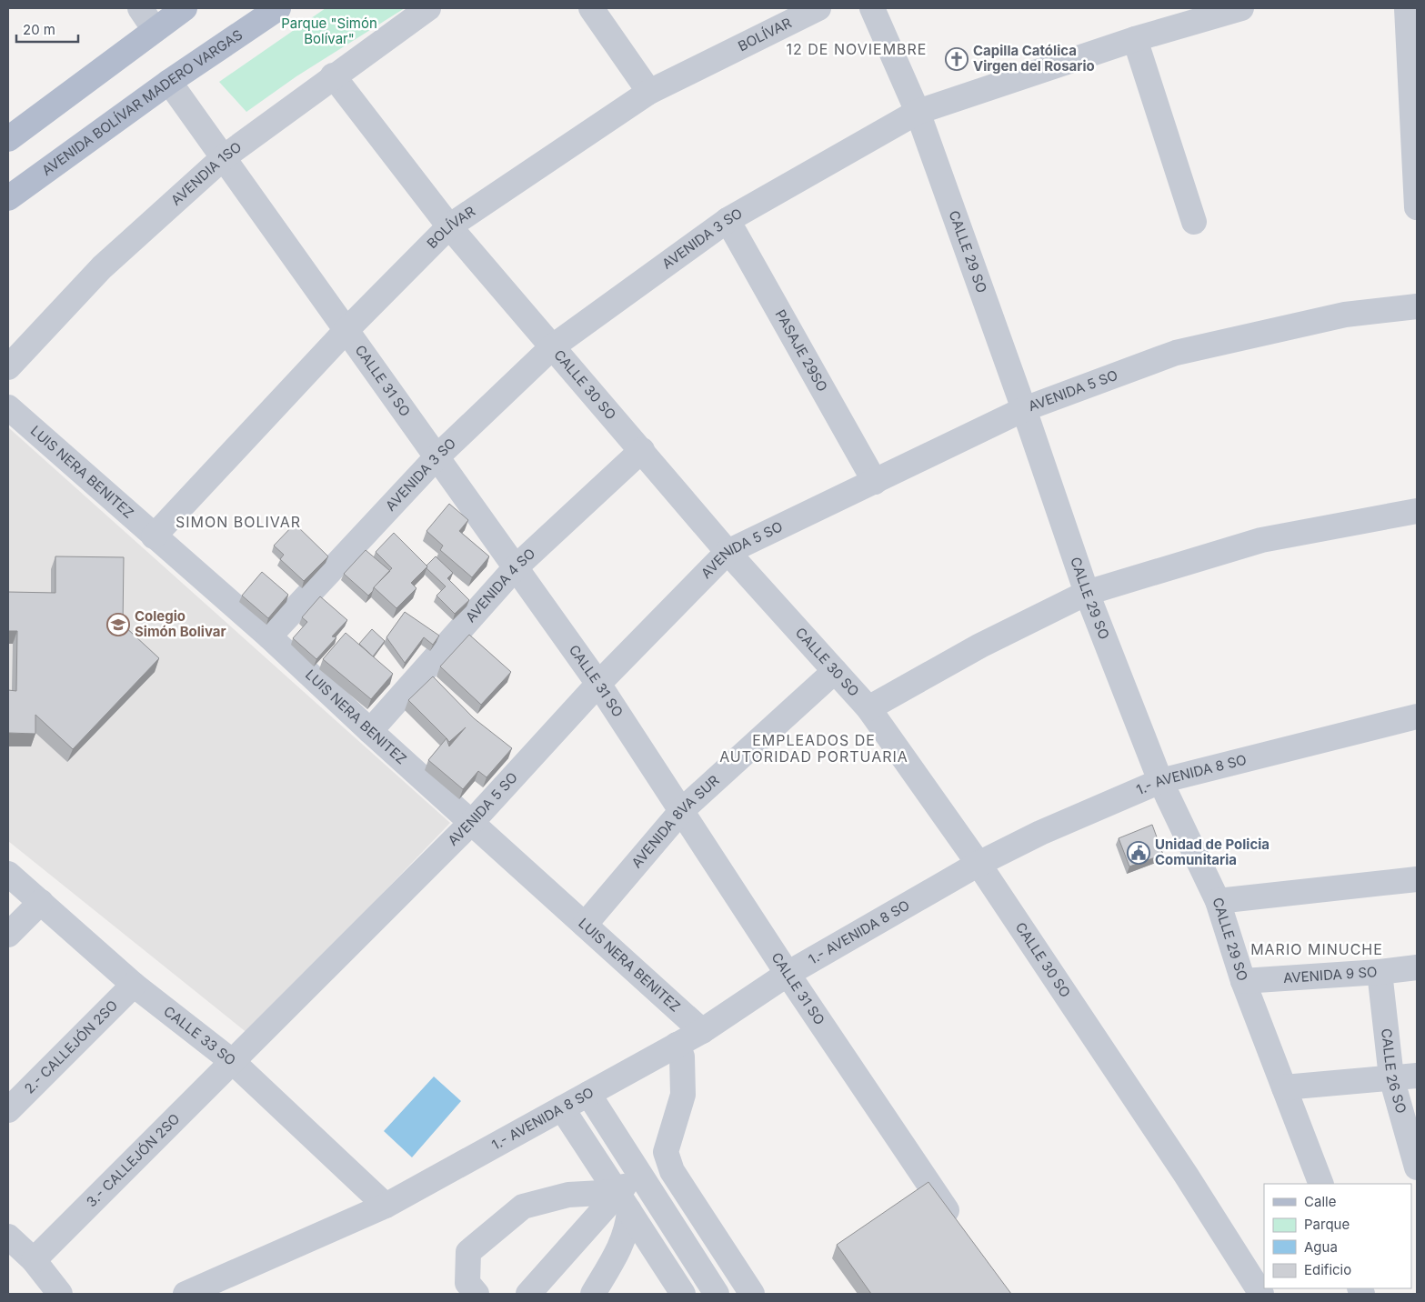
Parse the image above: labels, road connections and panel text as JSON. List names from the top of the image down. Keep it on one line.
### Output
{"streets":{"main road":["AVENIDA BOLÍVAR MADERO VARGAS"],"street":["BOLÍVAR","AVENDIA 1SO","AVENIDA 3 SO","CALLE 29 SO","PASAJE 29SO","CALLE 31 SO","CALLE 30 SO","AVENIDA 5 SO","LUIS NERA BENITEZ","AVENIDA 4 SO","1.- AVENIDA 8 SO","AVENIDA 8VA SUR","AVENIDA 9 SO","CALLE 33 SO","2.- CALLEJÓN 2SO","CALLE 26 SO","3.- CALLEJÓN 2SO"]},"crossings":[["BOLÍVAR","CALLE 31 SO"],["BOLÍVAR","CALLE 30 SO"],["BOLÍVAR","LUIS NERA BENITEZ"],["AVENIDA BOLÍVAR MADERO VARGAS","CALLE 31 SO"],["AVENDIA 1SO","CALLE 31 SO"],["AVENDIA 1SO","CALLE 30 SO"],["AVENIDA 3 SO","CALLE 29 SO"],["AVENIDA 3 SO","PASAJE 29SO"],["AVENIDA 3 SO","CALLE 31 SO"],["AVENIDA 3 SO","CALLE 30 SO"],["AVENIDA 3 SO","LUIS NERA BENITEZ"],["CALLE 29 SO","AVENIDA 5 SO"],["CALLE 29 SO","1.- AVENIDA 8 SO"],["CALLE 29 SO","AVENIDA 9 SO"],["PASAJE 29SO","AVENIDA 5 SO"],["CALLE 31 SO","AVENIDA 5 SO"],["CALLE 31 SO","AVENIDA 4 SO"],["CALLE 31 SO","1.- AVENIDA 8 SO"],["CALLE 31 SO","AVENIDA 8VA SUR"],["CALLE 30 SO","AVENIDA 5 SO"],["CALLE 30 SO","AVENIDA 4 SO"],["CALLE 30 SO","1.- AVENIDA 8 SO"],["CALLE 30 SO","AVENIDA 8VA SUR"],["AVENIDA 5 SO","LUIS NERA BENITEZ"],["AVENIDA 5 SO","CALLE 33 SO"],["AVENIDA 5 SO","3.- CALLEJÓN 2SO"],["LUIS NERA BENITEZ","AVENIDA 4 SO"],["LUIS NERA BENITEZ","1.- AVENIDA 8 SO"],["LUIS NERA BENITEZ","AVENIDA 8VA SUR"],["1.- AVENIDA 8 SO","CALLE 33 SO"],["AVENIDA 9 SO","CALLE 26 SO"],["CALLE 33 SO","2.- CALLEJÓN 2SO"],["CALLE 33 SO","3.- CALLEJÓN 2SO"]],"districts":["12 DE NOVIEMBRE","SIMON BOLIVAR","EMPLEADOS DE AUTORIDAD PORTUARIA","MARIO MINUCHE"],"parks":["Parque \"Simón Bolívar\""],"places":{"church":["Capilla Católica Virgen del Rosario"],"school or university":["Colegio Simón Bolivar"],"public building":["Unidad de Policia Comunitaria"]},"legend":["Calle","Parque","Agua","Edificio"],"scale_bar":"20 m"}
